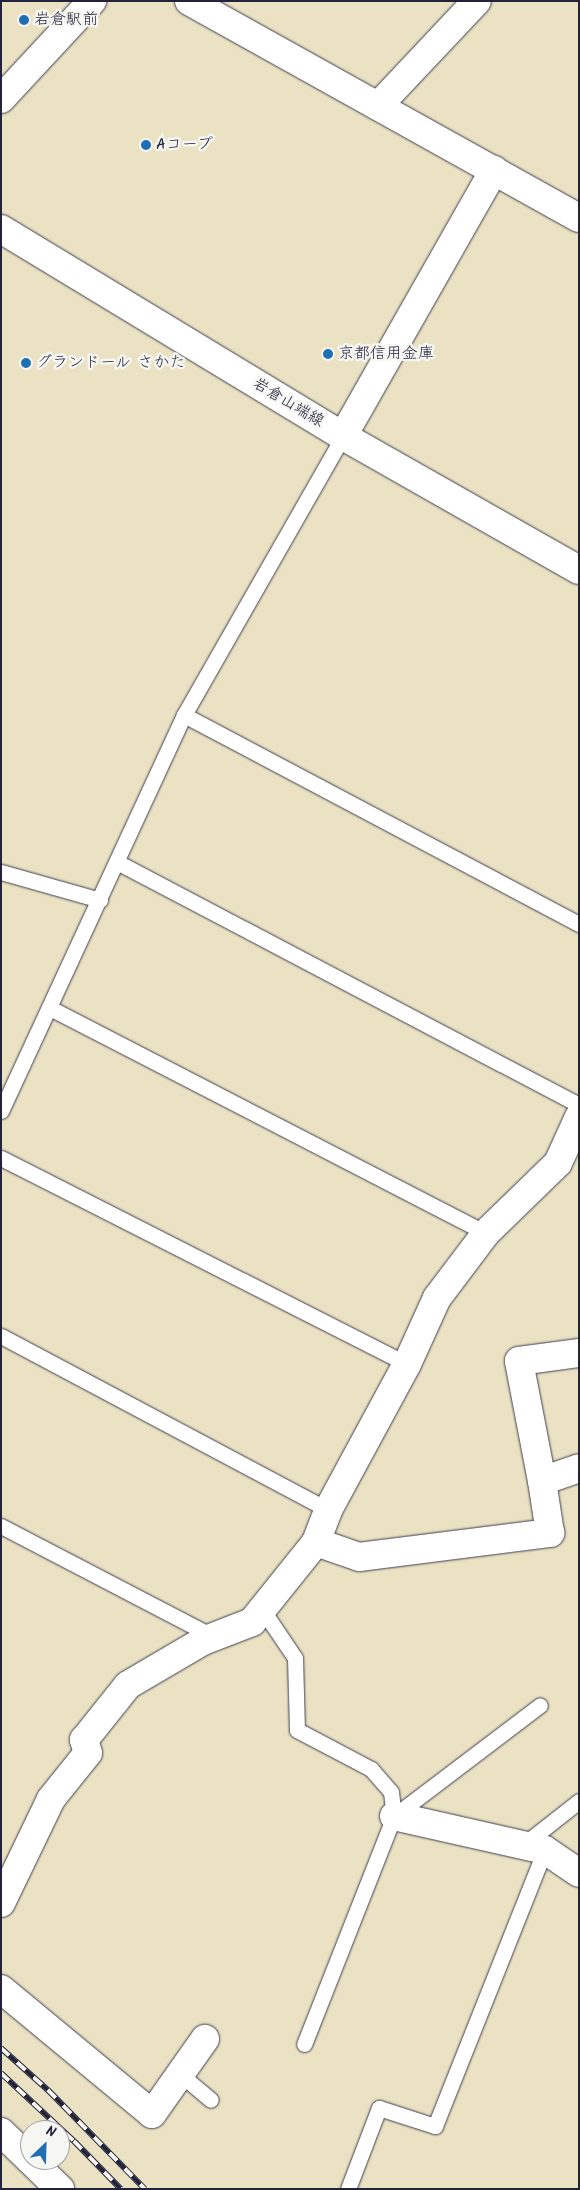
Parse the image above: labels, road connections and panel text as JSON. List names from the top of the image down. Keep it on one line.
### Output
{"streets":{"street":["岩倉山端線"]},"places":["岩倉駅前","Aコープ","京都信用金庫","グランドール さかた"],"north":"top right"}
